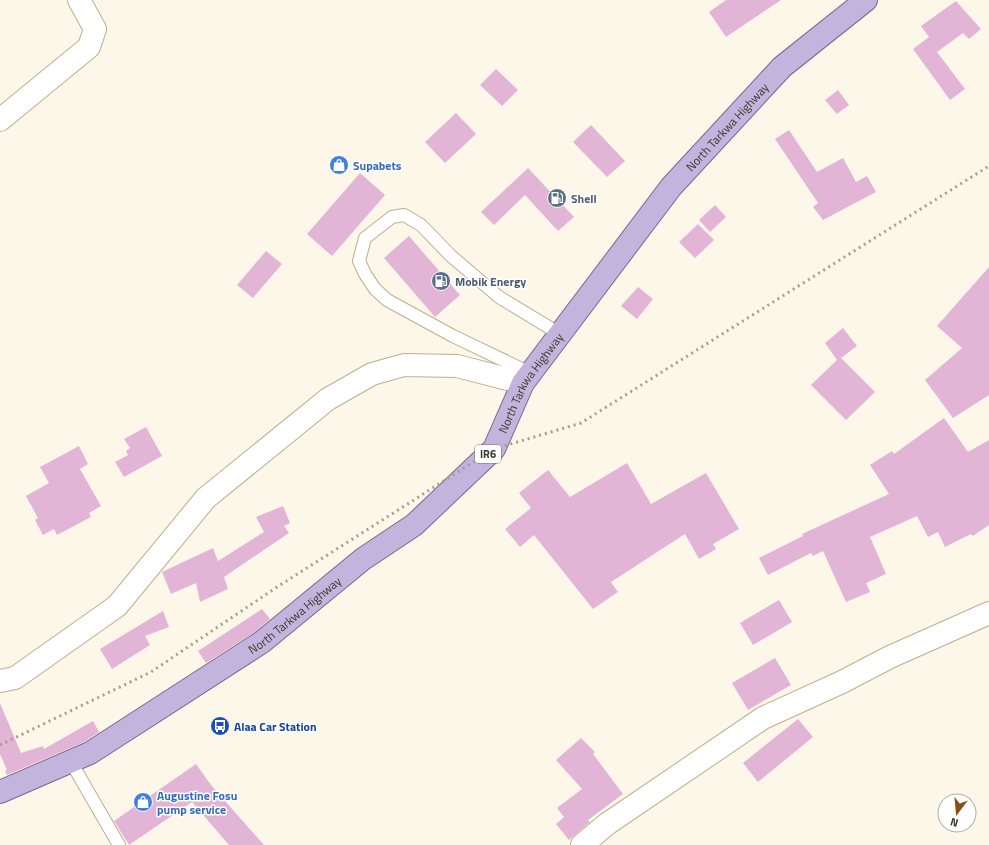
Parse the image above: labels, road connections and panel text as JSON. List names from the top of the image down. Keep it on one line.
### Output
{"streets":{"main road":["North Tarkwa Highway","IR6"]},"places":{"shop":["Supabets","Augustine Fosu pump service"],"fuel station":["Shell","Mobik Energy"],"bus stop":["Alaa Car Station"]},"north":"bottom"}
